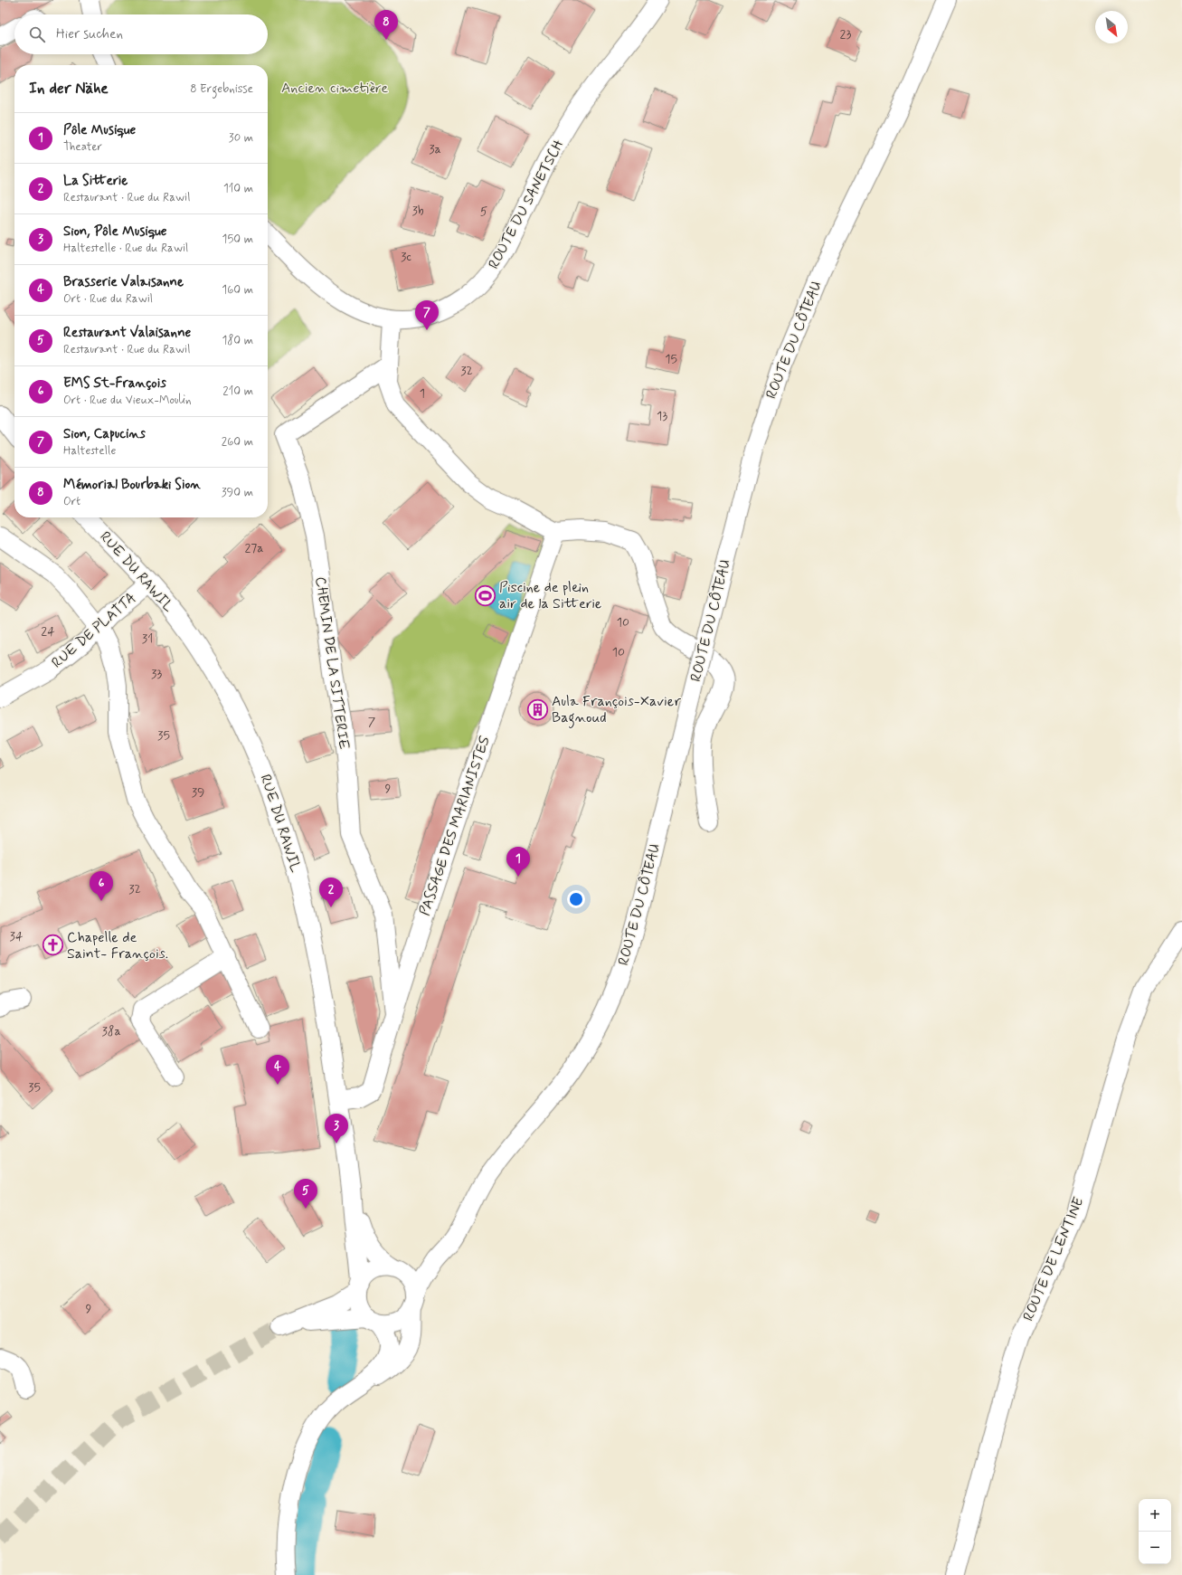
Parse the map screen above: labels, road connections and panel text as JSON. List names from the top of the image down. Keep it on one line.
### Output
{"streets":{"street":["ROUTE DU SANETSCH","ROUTE DU CÔTEAU","RUE DU RAWIL","RUE DE PLATTA","CHEMIN DE LA SITTERIE","PASSAGE DES MARIANISTES","ROUTE DE LENTINE"]},"crossings":[["ROUTE DU CÔTEAU","RUE DU RAWIL"],["RUE DU RAWIL","RUE DE PLATTA"],["RUE DU RAWIL","PASSAGE DES MARIANISTES"],["CHEMIN DE LA SITTERIE","PASSAGE DES MARIANISTES"]],"parks":["Ancien cimetière"],"places":{"sports":["Piscine de plein air de la Sitterie"],"building":["Aula François-Xavier Bagnoud"],"church":["Chapelle de Saint- François."]},"house_numbers":["23","3a","3b","5","3c","15","32","1","13","27a","10","24","31","10","33","7","35","9","39","32","34","38a","35","9"],"north":"bottom right","page":{"pins":["8","7","1","6","2","4","3","5"],"search":"Hier suchen","heading":["In der Nähe","8 Ergebnisse"],"list":[{"mark":"1","name":"Pôle Musique","note":"Theater","value":"30 m"},{"mark":"2","name":"La Sitterie","note":"Restaurant · Rue du Rawil","value":"110 m"},{"mark":"3","name":"Sion, Pôle Musique","note":"Haltestelle · Rue du Rawil","value":"150 m"},{"mark":"4","name":"Brasserie Valaisanne","note":"Ort · Rue du Rawil","value":"160 m"},{"mark":"5","name":"Restaurant Valaisanne","note":"Restaurant · Rue du Rawil","value":"180 m"},{"mark":"6","name":"EMS St-François","note":"Ort · Rue du Vieux-Moulin","value":"210 m"},{"mark":"7","name":"Sion, Capucins","note":"Haltestelle","value":"260 m"},{"mark":"8","name":"Mémorial Bourbaki Sion","note":"Ort","value":"390 m"}],"map_buttons":["+","−"]}}
